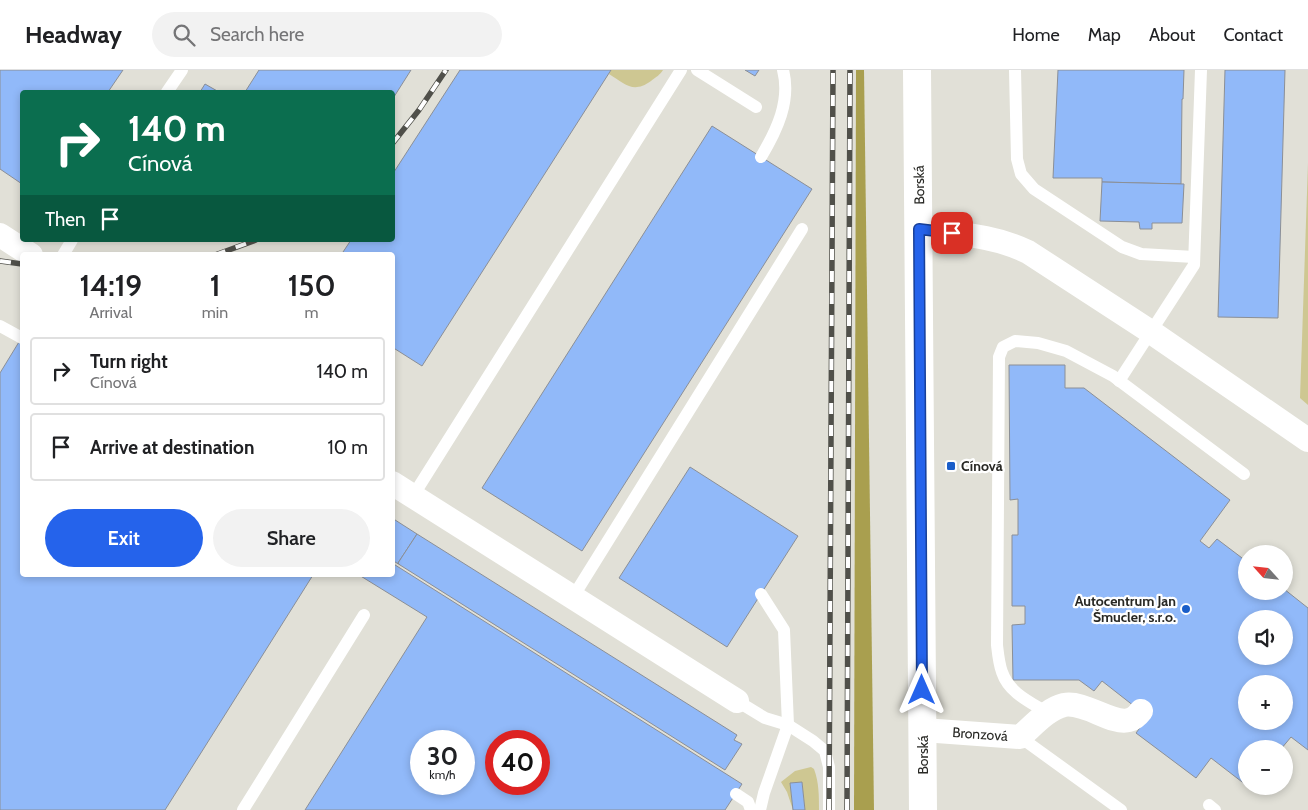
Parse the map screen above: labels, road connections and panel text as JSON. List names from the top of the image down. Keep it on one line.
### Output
{"streets":{"street":["Borská","Bronzová"]},"crossings":[["Borská","Bronzová"]],"places":{"transit":["Cínová"],"other":["Autocentrum Jan Šmucler, s.r.o."]},"north":"top left","page":{"header":"Headway","search":"Search here","nav":["Home","Map","About","Contact"],"turn":["140 m","Cínová"],"then":"Then","eta":["14:19","Arrival","1","min","150","m"],"list":[{"name":"Turn right","note":"Cínová","value":"140 m"},{"name":"Arrive at destination","value":"10 m"}],"buttons":["Exit","Share"],"map_buttons":["+","−"],"speed":"30 km/h","limit":"40"}}
